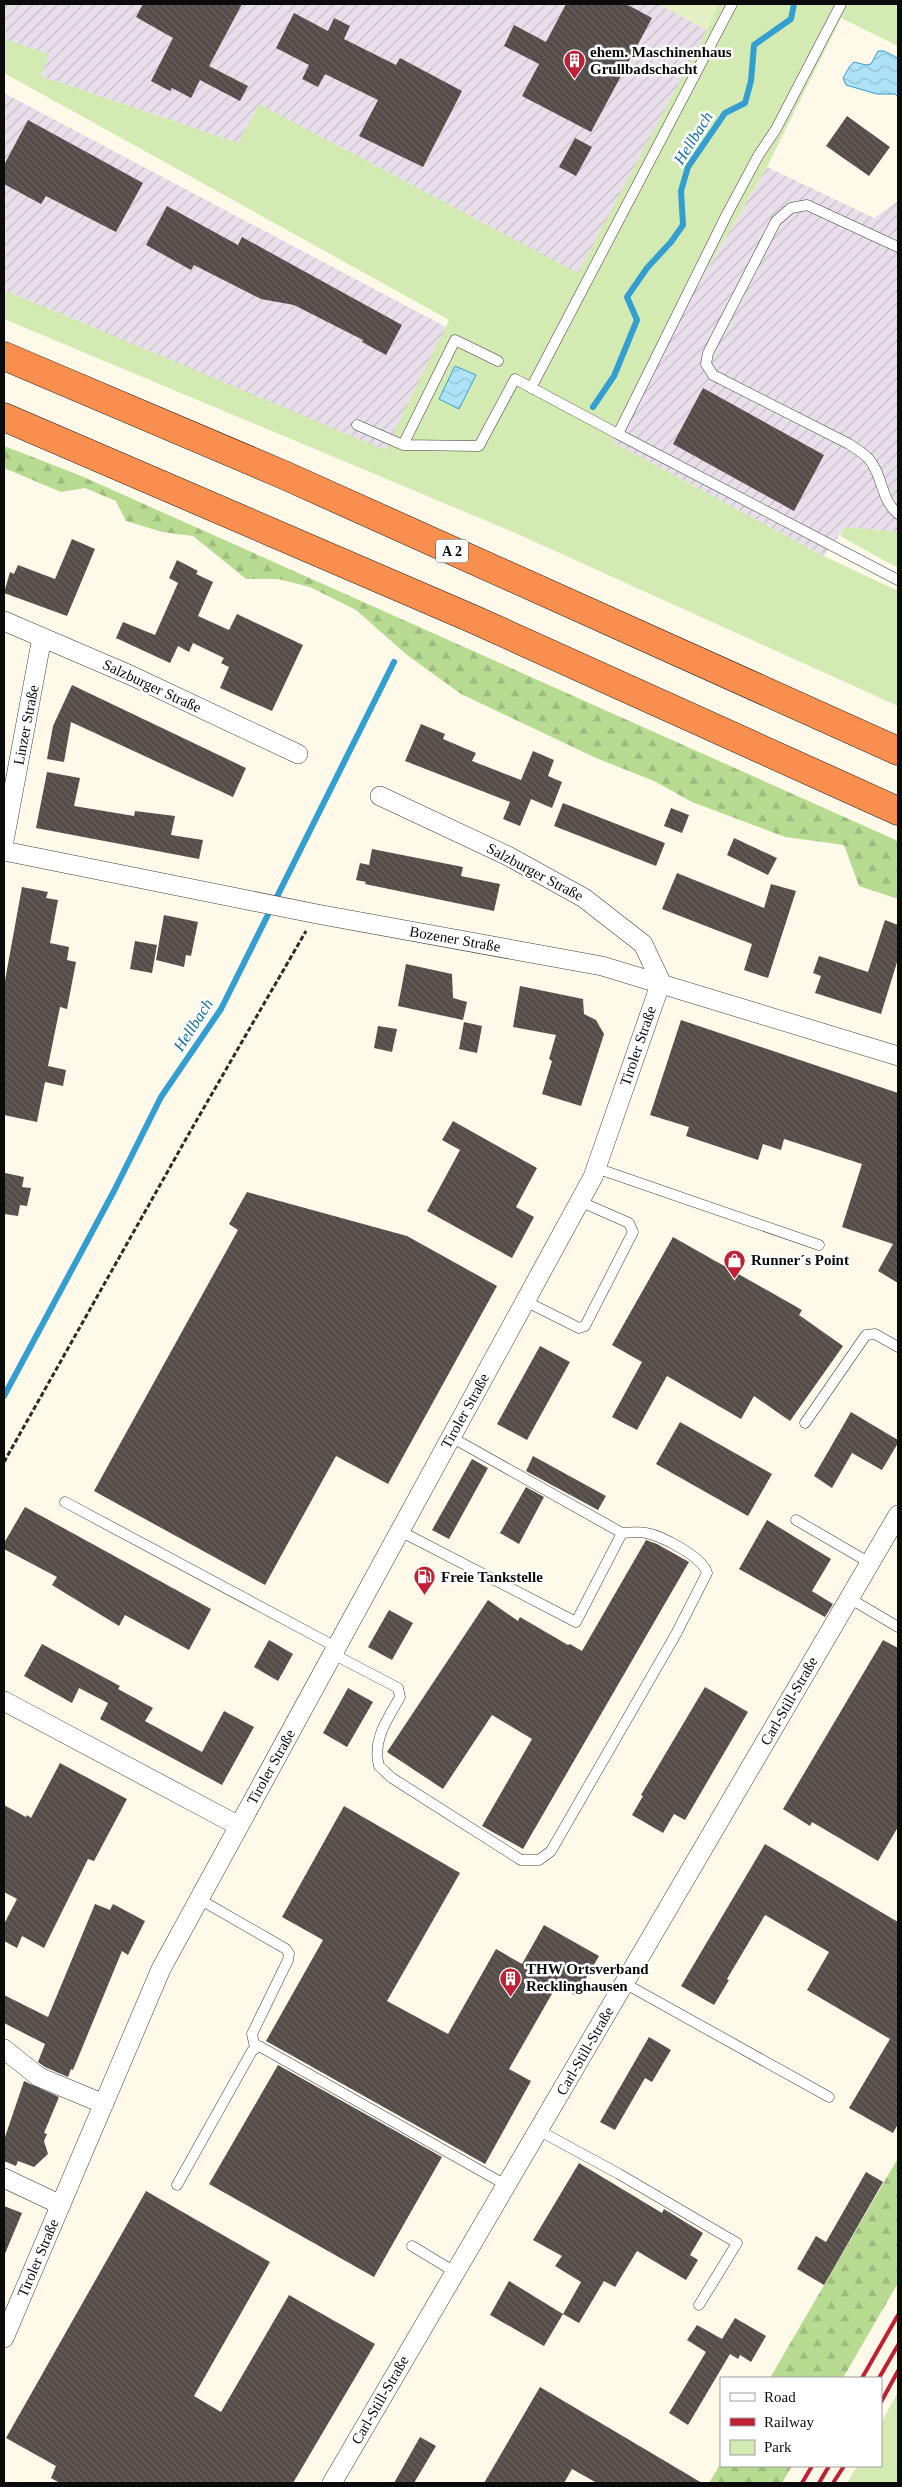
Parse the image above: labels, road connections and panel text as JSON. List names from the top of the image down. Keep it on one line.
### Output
{"streets":{"highway":["A 2"],"street":["Salzburger Straße","Linzer Straße","Bozener Straße","Tiroler Straße","Carl-Still-Straße"]},"crossings":[["Salzburger Straße","Linzer Straße"],["Salzburger Straße","Bozener Straße"],["Salzburger Straße","Tiroler Straße"],["Bozener Straße","Tiroler Straße"]],"water":["Hellbach"],"places":{"building":["ehem. Maschinenhaus Grullbadschacht","THW Ortsverband Recklinghausen"],"shop":["Runner´s Point"],"fuel station":["Freie Tankstelle"]},"legend":["Road","Railway","Park"]}
